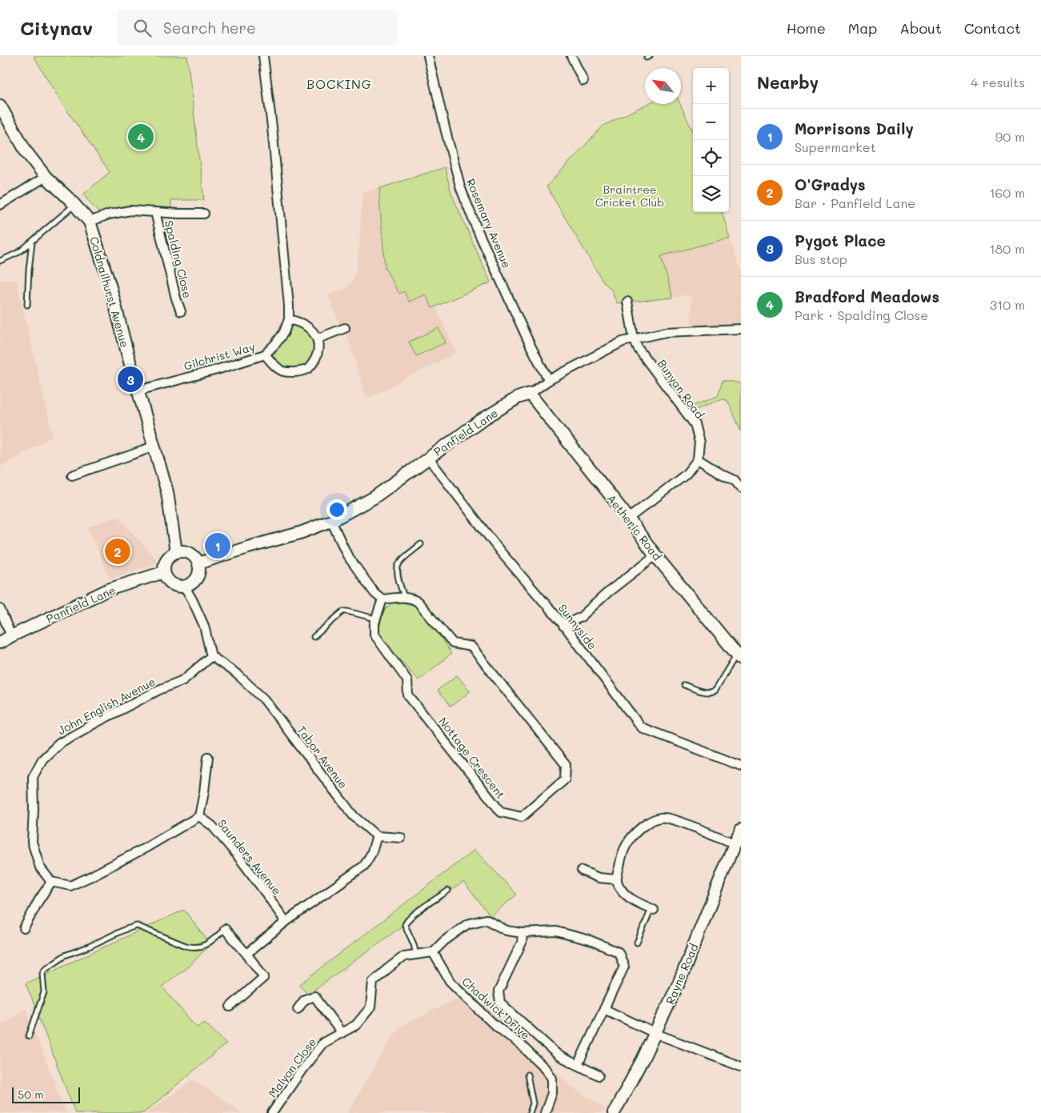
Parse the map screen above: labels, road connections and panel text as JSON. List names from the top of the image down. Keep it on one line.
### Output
{"streets":{"street":["Rosemary Avenue","Spalding Close","Coldnailhurst Avenue","Gilchrist Way","Bunyan Road","Panfield Lane","Aetheric Road","Sunnyside","John English Avenue","Tabor Avenue","Nottage Crescent","Saunders Avenue","Rayne Road","Chadwick Drive","Malyon Close"]},"crossings":[["Rosemary Avenue","Panfield Lane"],["Spalding Close","Coldnailhurst Avenue"],["Coldnailhurst Avenue","Gilchrist Way"],["Coldnailhurst Avenue","Panfield Lane"],["Bunyan Road","Panfield Lane"],["Panfield Lane","Aetheric Road"],["Panfield Lane","Sunnyside"],["John English Avenue","Tabor Avenue"],["Chadwick Drive","Malyon Close"]],"districts":["BOCKING"],"parks":["Braintree Cricket Club"],"scale_bar":"50 m","north":"top left","page":{"header":"Citynav","search":"Search here","nav":["Home","Map","About","Contact"],"heading":["Nearby","4 results"],"map_buttons":["+","−"],"list":[{"mark":"1","name":"Morrisons Daily","note":"Supermarket","value":"90 m"},{"mark":"2","name":"O'Gradys","note":"Bar · Panfield Lane","value":"160 m"},{"mark":"3","name":"Pygot Place","note":"Bus stop","value":"180 m"},{"mark":"4","name":"Bradford Meadows","note":"Park · Spalding Close","value":"310 m"}],"pins":["4","3","1","2"],"scale":"50 m"}}
